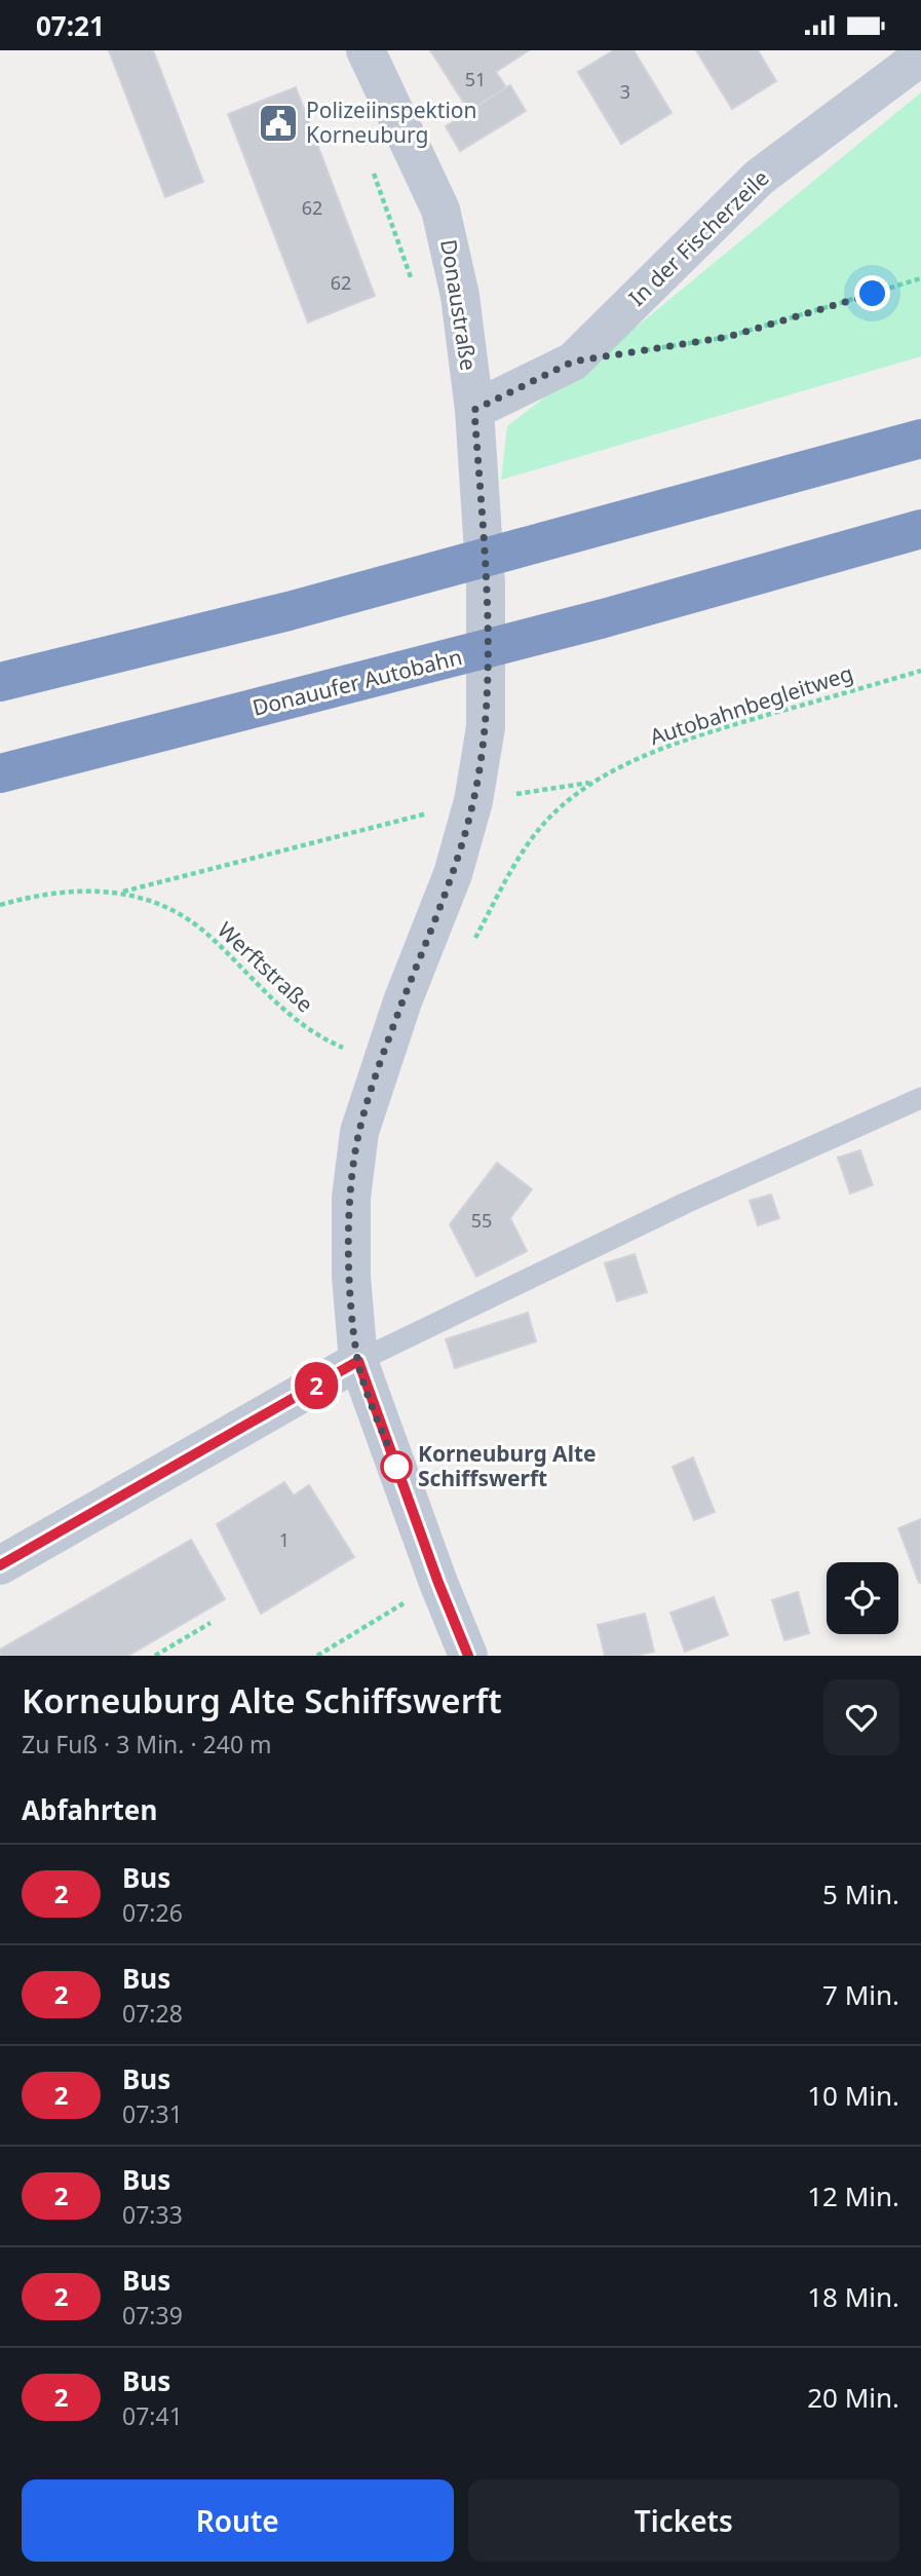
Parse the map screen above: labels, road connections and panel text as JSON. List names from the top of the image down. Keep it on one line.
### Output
{"streets":{"highway":["Donauufer Autobahn"],"street":["In der Fischerzeile","Donaustraße"],"path":["Autobahnbegleitweg","Werftstraße"]},"crossings":[["In der Fischerzeile","Donaustraße"],["Donaustraße","Werftstraße"]],"places":{"public building":["Polizeiinspektion Korneuburg"],"other":["Korneuburg Alte Schiffswerft"]},"lines":["bus line 2"],"house_numbers":["51","3","62","62","55","1"],"page":{"status":"07:21","on_map":"2","heading":[["Korneuburg Alte Schiffswerft","Zu Fuß · 3 Min. · 240 m"],"Abfahrten"],"list":[{"mark":"2","name":"Bus","note":"07:26","value":"5 Min."},{"mark":"2","name":"Bus","note":"07:28","value":"7 Min."},{"mark":"2","name":"Bus","note":"07:31","value":"10 Min."},{"mark":"2","name":"Bus","note":"07:33","value":"12 Min."},{"mark":"2","name":"Bus","note":"07:39","value":"18 Min."},{"mark":"2","name":"Bus","note":"07:41","value":"20 Min."}],"buttons":["Route","Tickets"]}}
